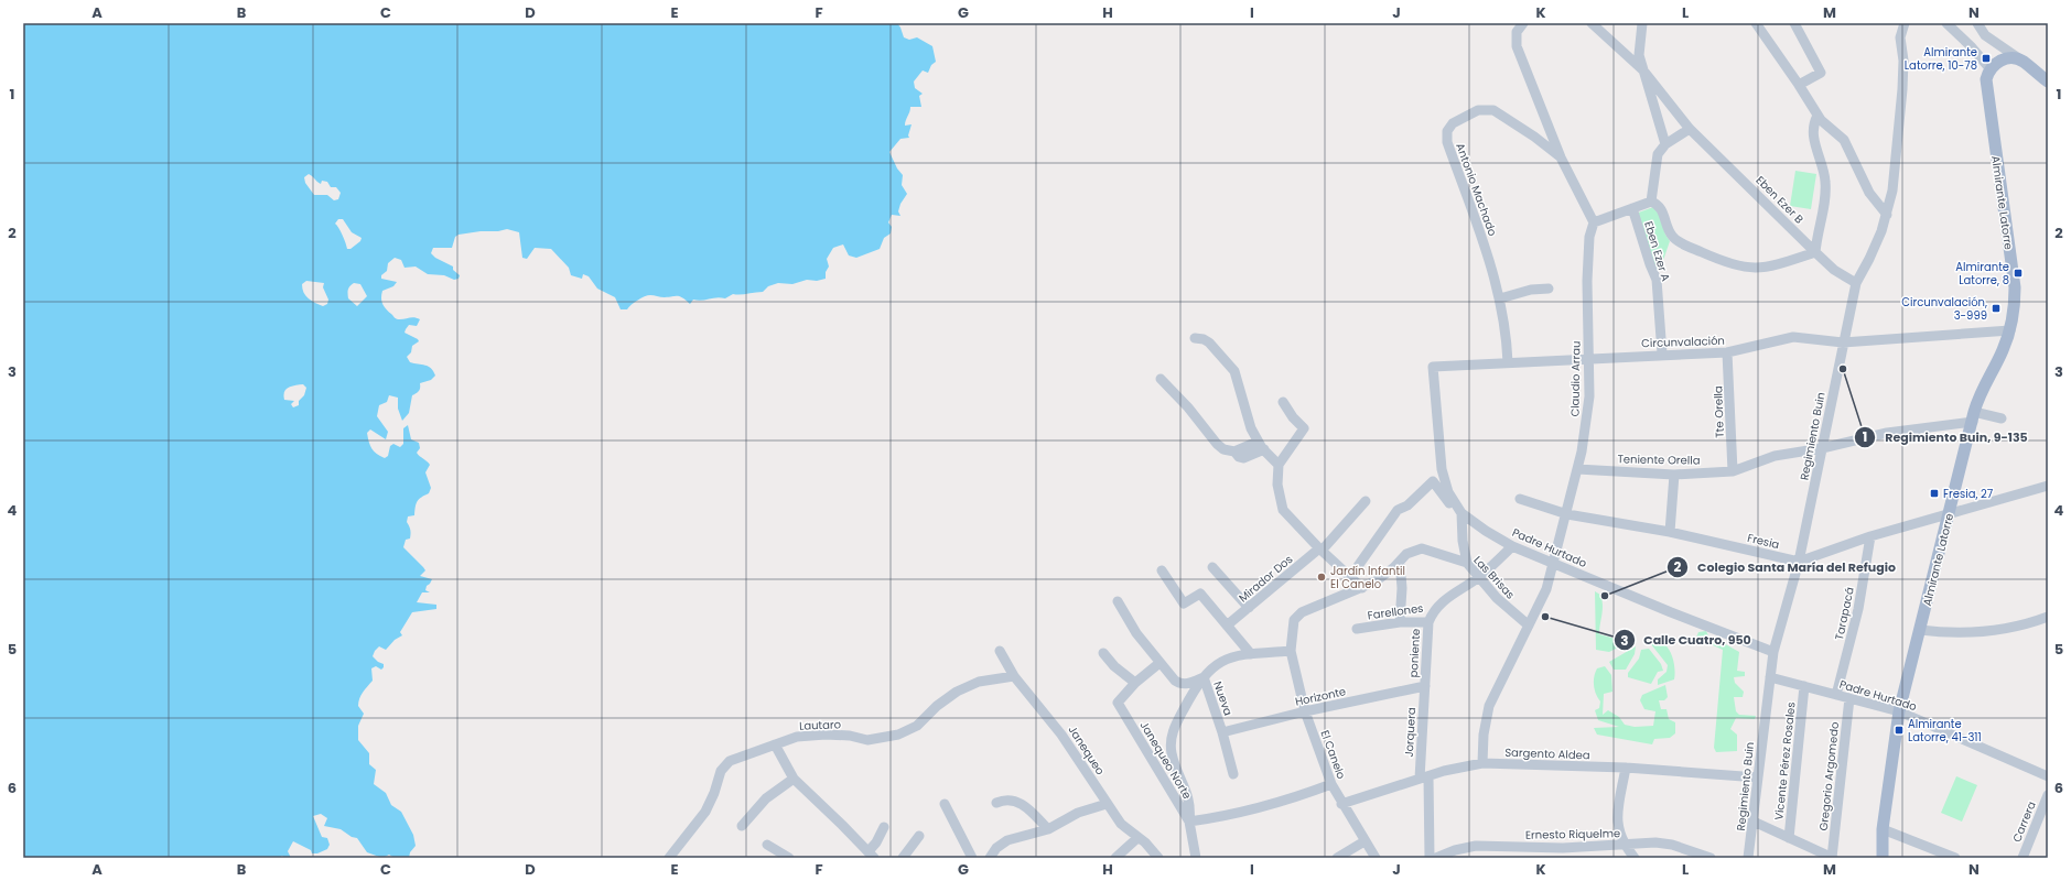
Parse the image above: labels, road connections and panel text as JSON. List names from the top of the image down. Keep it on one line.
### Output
{"streets":{"main road":["Almirante Latorre"],"street":["Antonio Machado","Eben Ezer B","Eben Ezer A","Circunvalación","Claudio Arrau","Tte Orella","Regimiento Buin","Teniente Orella","Fresia","Padre Hurtado","Las Brisas","Mirador Dos","Farellones","Tarapacá","poniente","Horizonte","Nueva","Lautaro","Jorquera","Janequeo","Sargento Aldea","El Canelo","Janequeo Norte","Vicente Pérez Rosales","Gregorio Argomedo","Carrera","Ernesto Riquelme"]},"crossings":[["Antonio Machado","Circunvalación"],["Eben Ezer B","Regimiento Buin"],["Almirante Latorre","Circunvalación"],["Almirante Latorre","Teniente Orella"],["Almirante Latorre","Padre Hurtado"],["Eben Ezer A","Circunvalación"],["Circunvalación","Claudio Arrau"],["Circunvalación","Tte Orella"],["Circunvalación","Regimiento Buin"],["Circunvalación","Padre Hurtado"],["Claudio Arrau","Teniente Orella"],["Claudio Arrau","Fresia"],["Claudio Arrau","Padre Hurtado"],["Claudio Arrau","Las Brisas"],["Claudio Arrau","Sargento Aldea"],["Tte Orella","Teniente Orella"],["Regimiento Buin","Teniente Orella"],["Regimiento Buin","Fresia"],["Regimiento Buin","Padre Hurtado"],["Regimiento Buin","Sargento Aldea"],["Padre Hurtado","Farellones"],["Padre Hurtado","Tarapacá"],["Padre Hurtado","Vicente Pérez Rosales"],["Padre Hurtado","Gregorio Argomedo"],["Las Brisas","Farellones"],["Las Brisas","El Canelo"],["Farellones","poniente"],["poniente","Horizonte"],["poniente","Jorquera"],["Horizonte","Nueva"],["Horizonte","Jorquera"],["Horizonte","El Canelo"],["Nueva","Janequeo Norte"],["Lautaro","Janequeo"],["Jorquera","Sargento Aldea"],["Sargento Aldea","El Canelo"]],"places":{"transit":["Almirante Latorre, 10-78","Almirante Latorre, 8","Circunvalación, 3-999","Fresia, 27","Almirante Latorre, 41-311"],"other":["Regimiento Buin, 9-135","Jardín Infantil El Canelo","Colegio Santa María del Refugio","Calle Cuatro, 950"]},"grid":{"columns":["A","B","C","D","E","F","G","H","I","J","K","L","M","N"],"rows":["1","2","3","4","5","6"]}}
